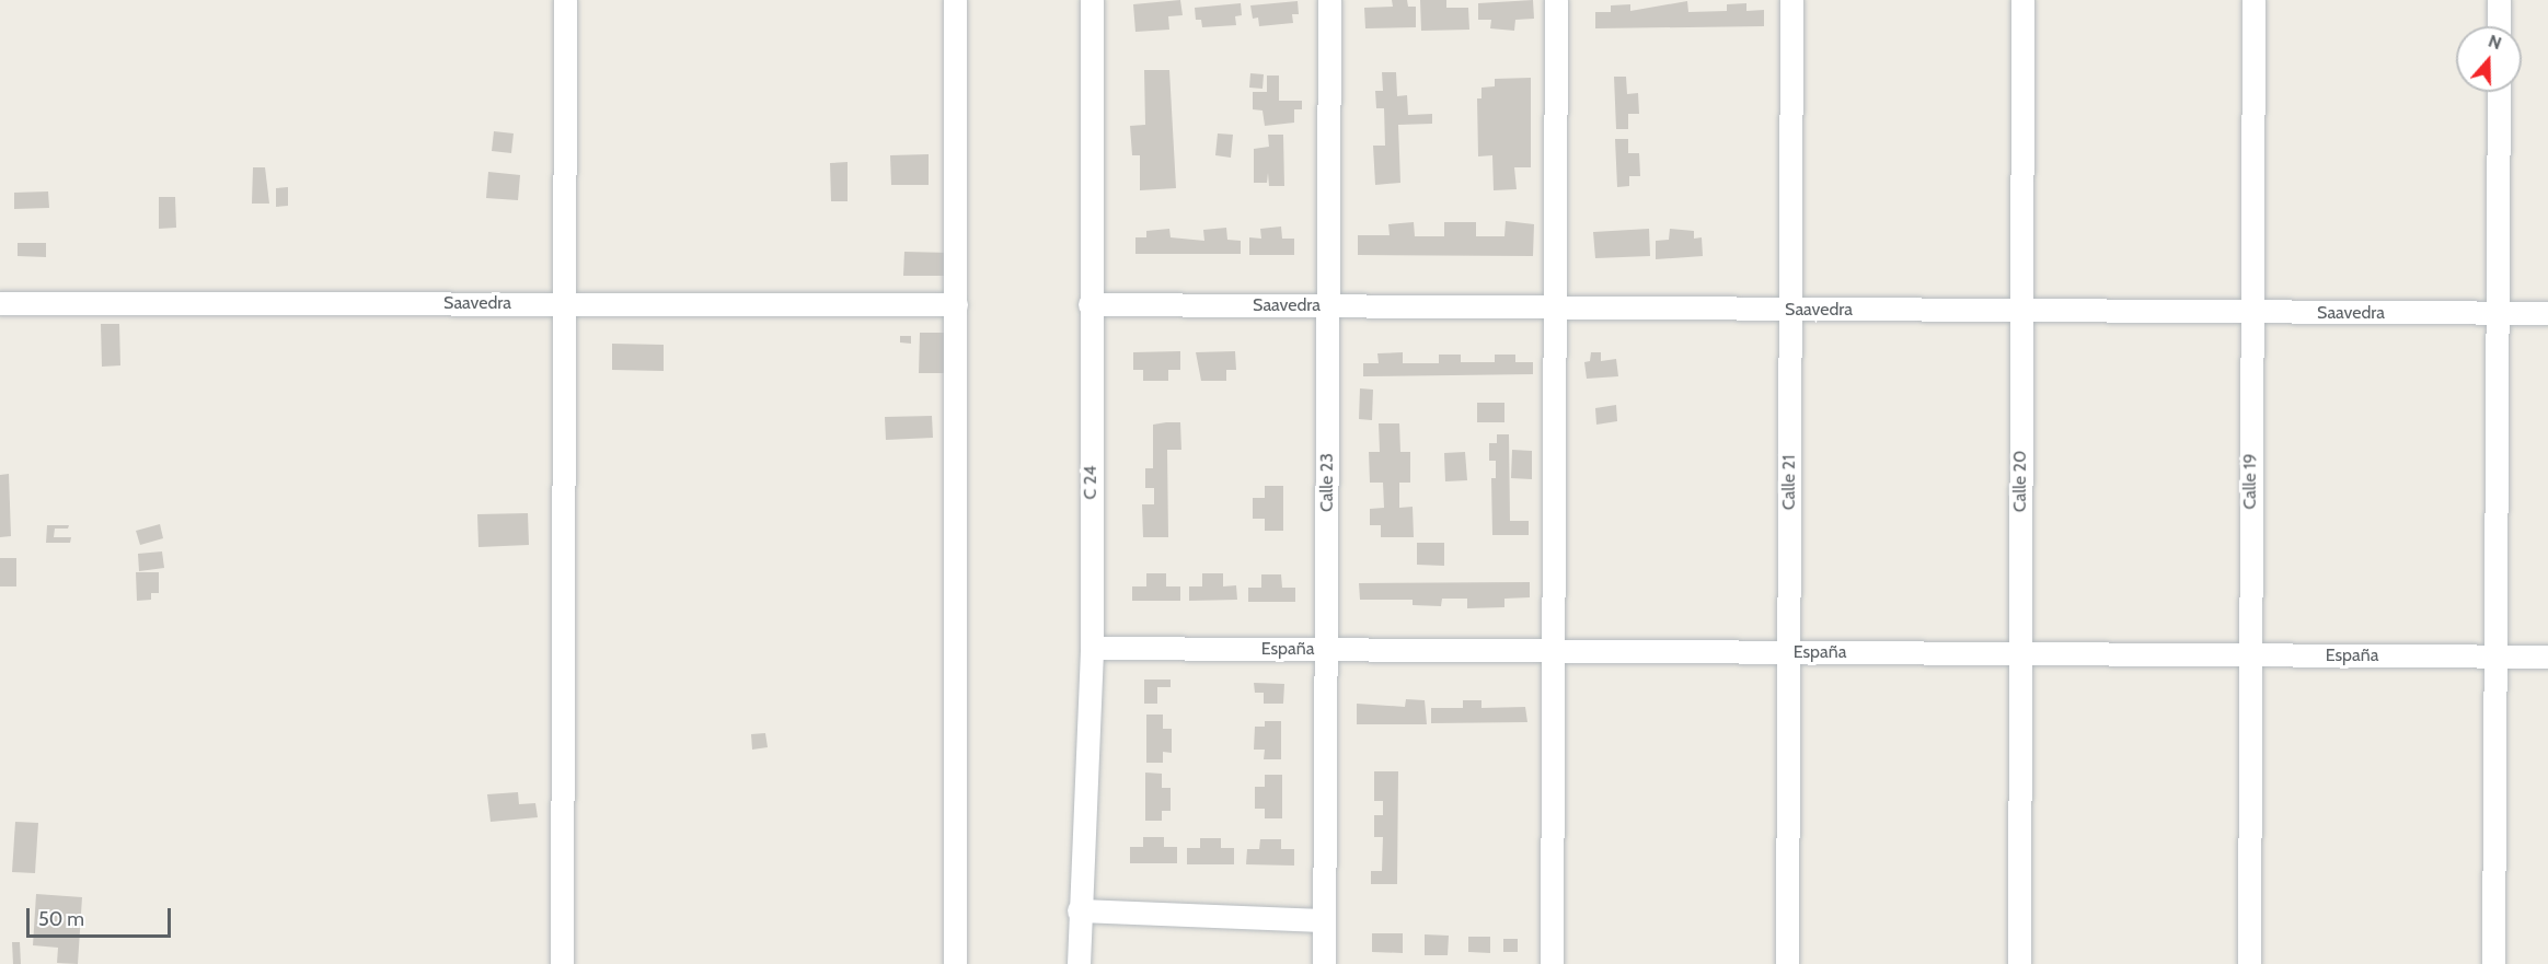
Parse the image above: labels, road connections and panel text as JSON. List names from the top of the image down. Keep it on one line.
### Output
{"streets":{"street":["Saavedra","Calle 20","Calle 19","C 24","Calle 23","Calle 21","España"]},"crossings":[["Saavedra","Calle 20"],["Saavedra","Calle 19"],["Saavedra","C 24"],["Saavedra","Calle 23"],["Saavedra","Calle 21"],["Calle 20","España"],["Calle 19","España"],["C 24","España"],["Calle 23","España"],["Calle 21","España"]],"scale_bar":"50 m","north":"top"}
